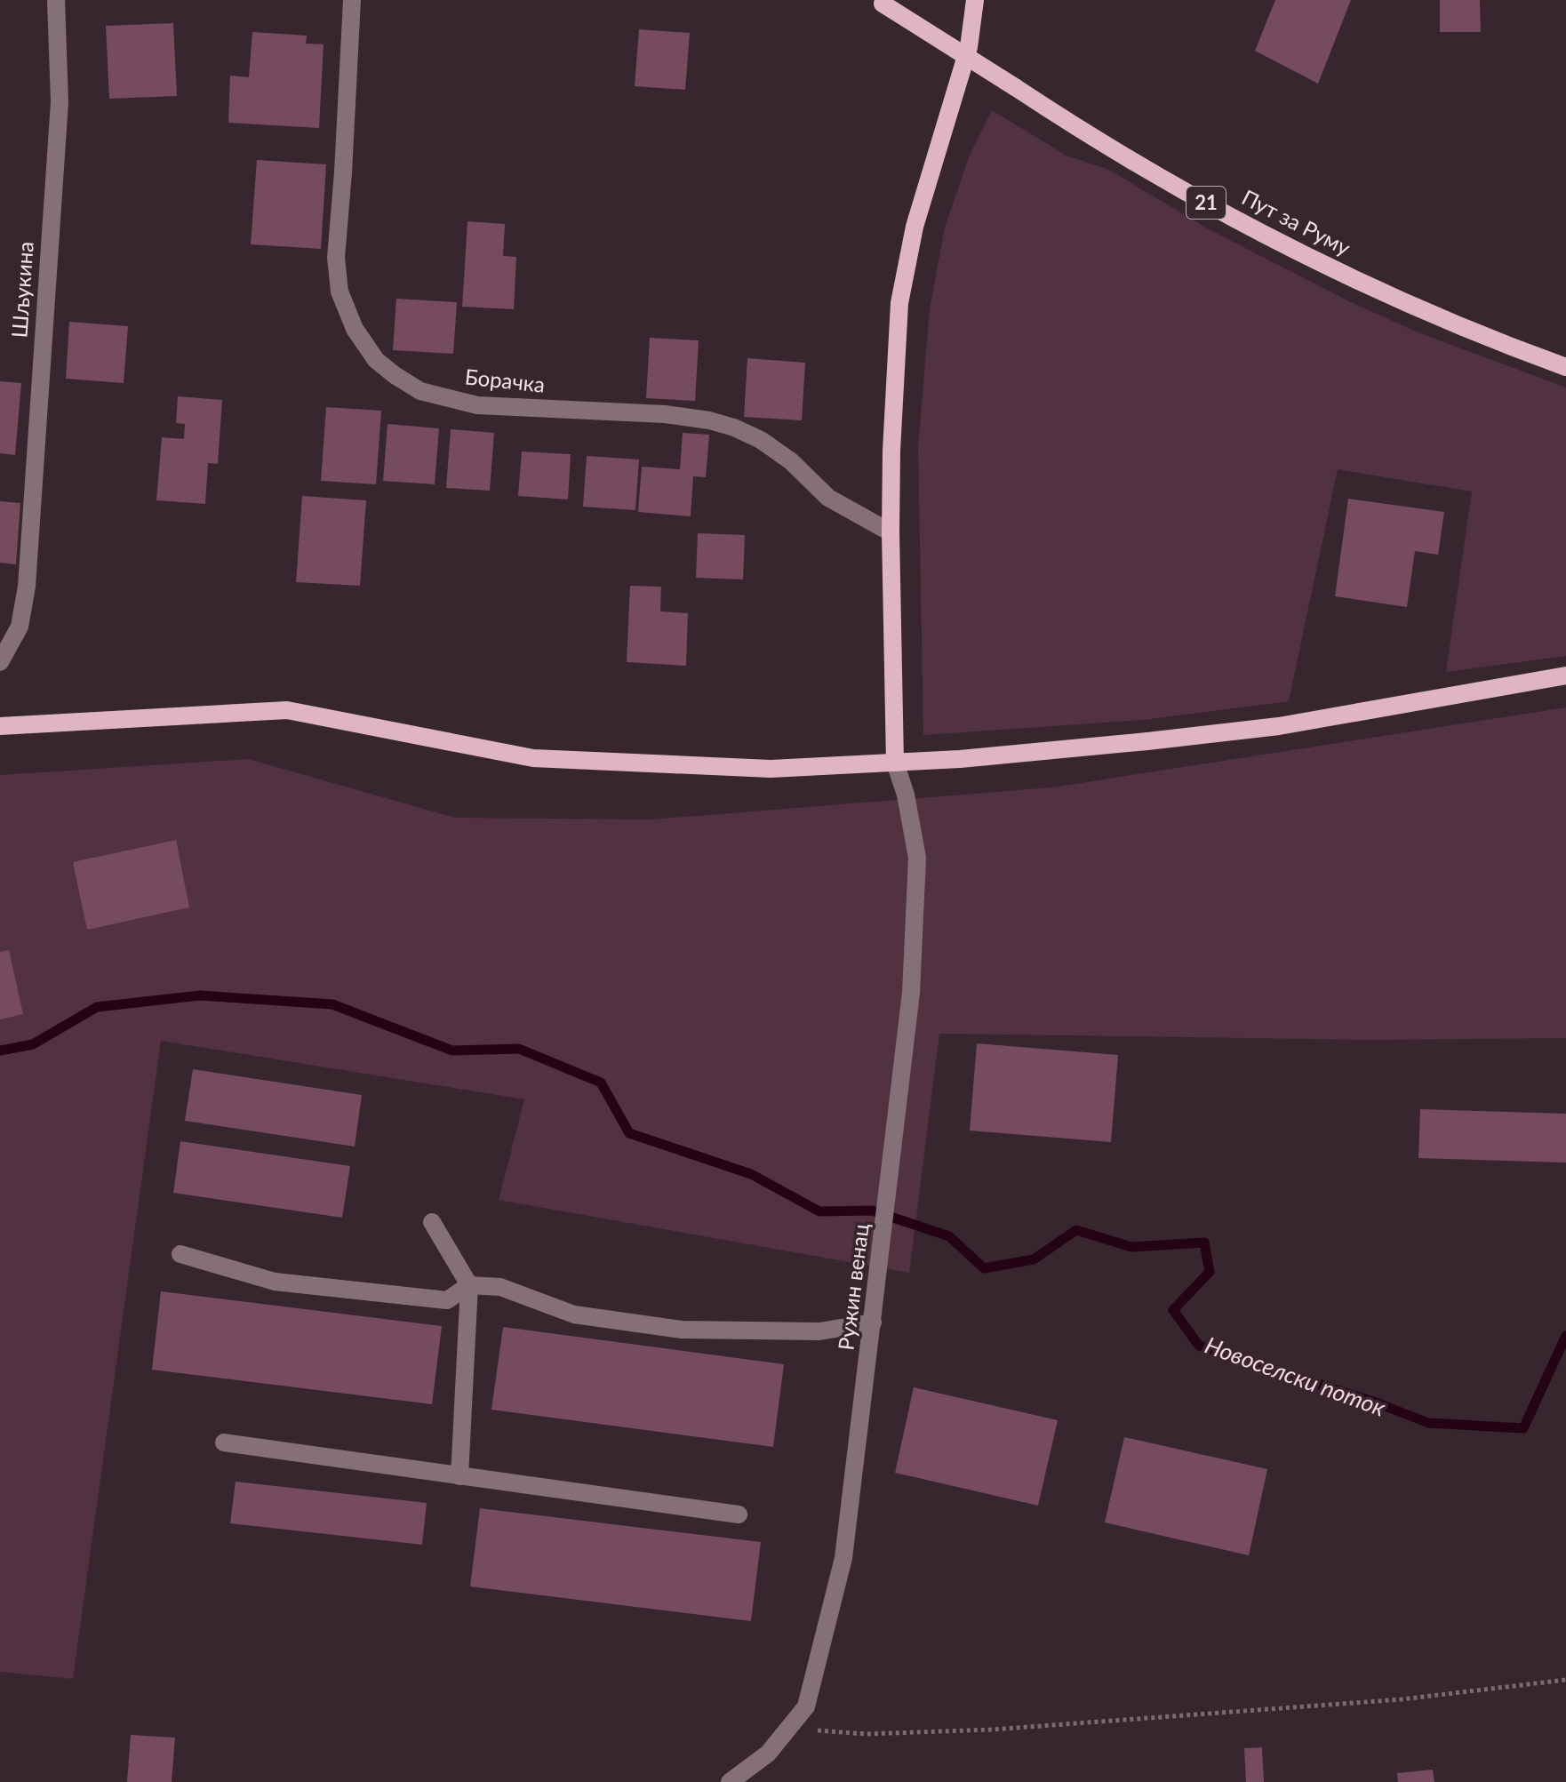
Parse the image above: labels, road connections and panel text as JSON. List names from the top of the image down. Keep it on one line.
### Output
{"streets":{"main road":["21","Пут за Руму"],"street":["Шљукина","Борачка","Ружин венац"]},"water":["Новоселски поток"]}
